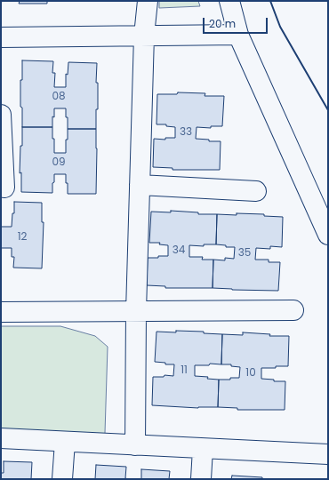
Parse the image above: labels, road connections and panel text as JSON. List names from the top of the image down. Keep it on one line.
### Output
{"house_numbers":["08","33","09","12","34","35","11","10"],"scale_bar":"20 m"}
